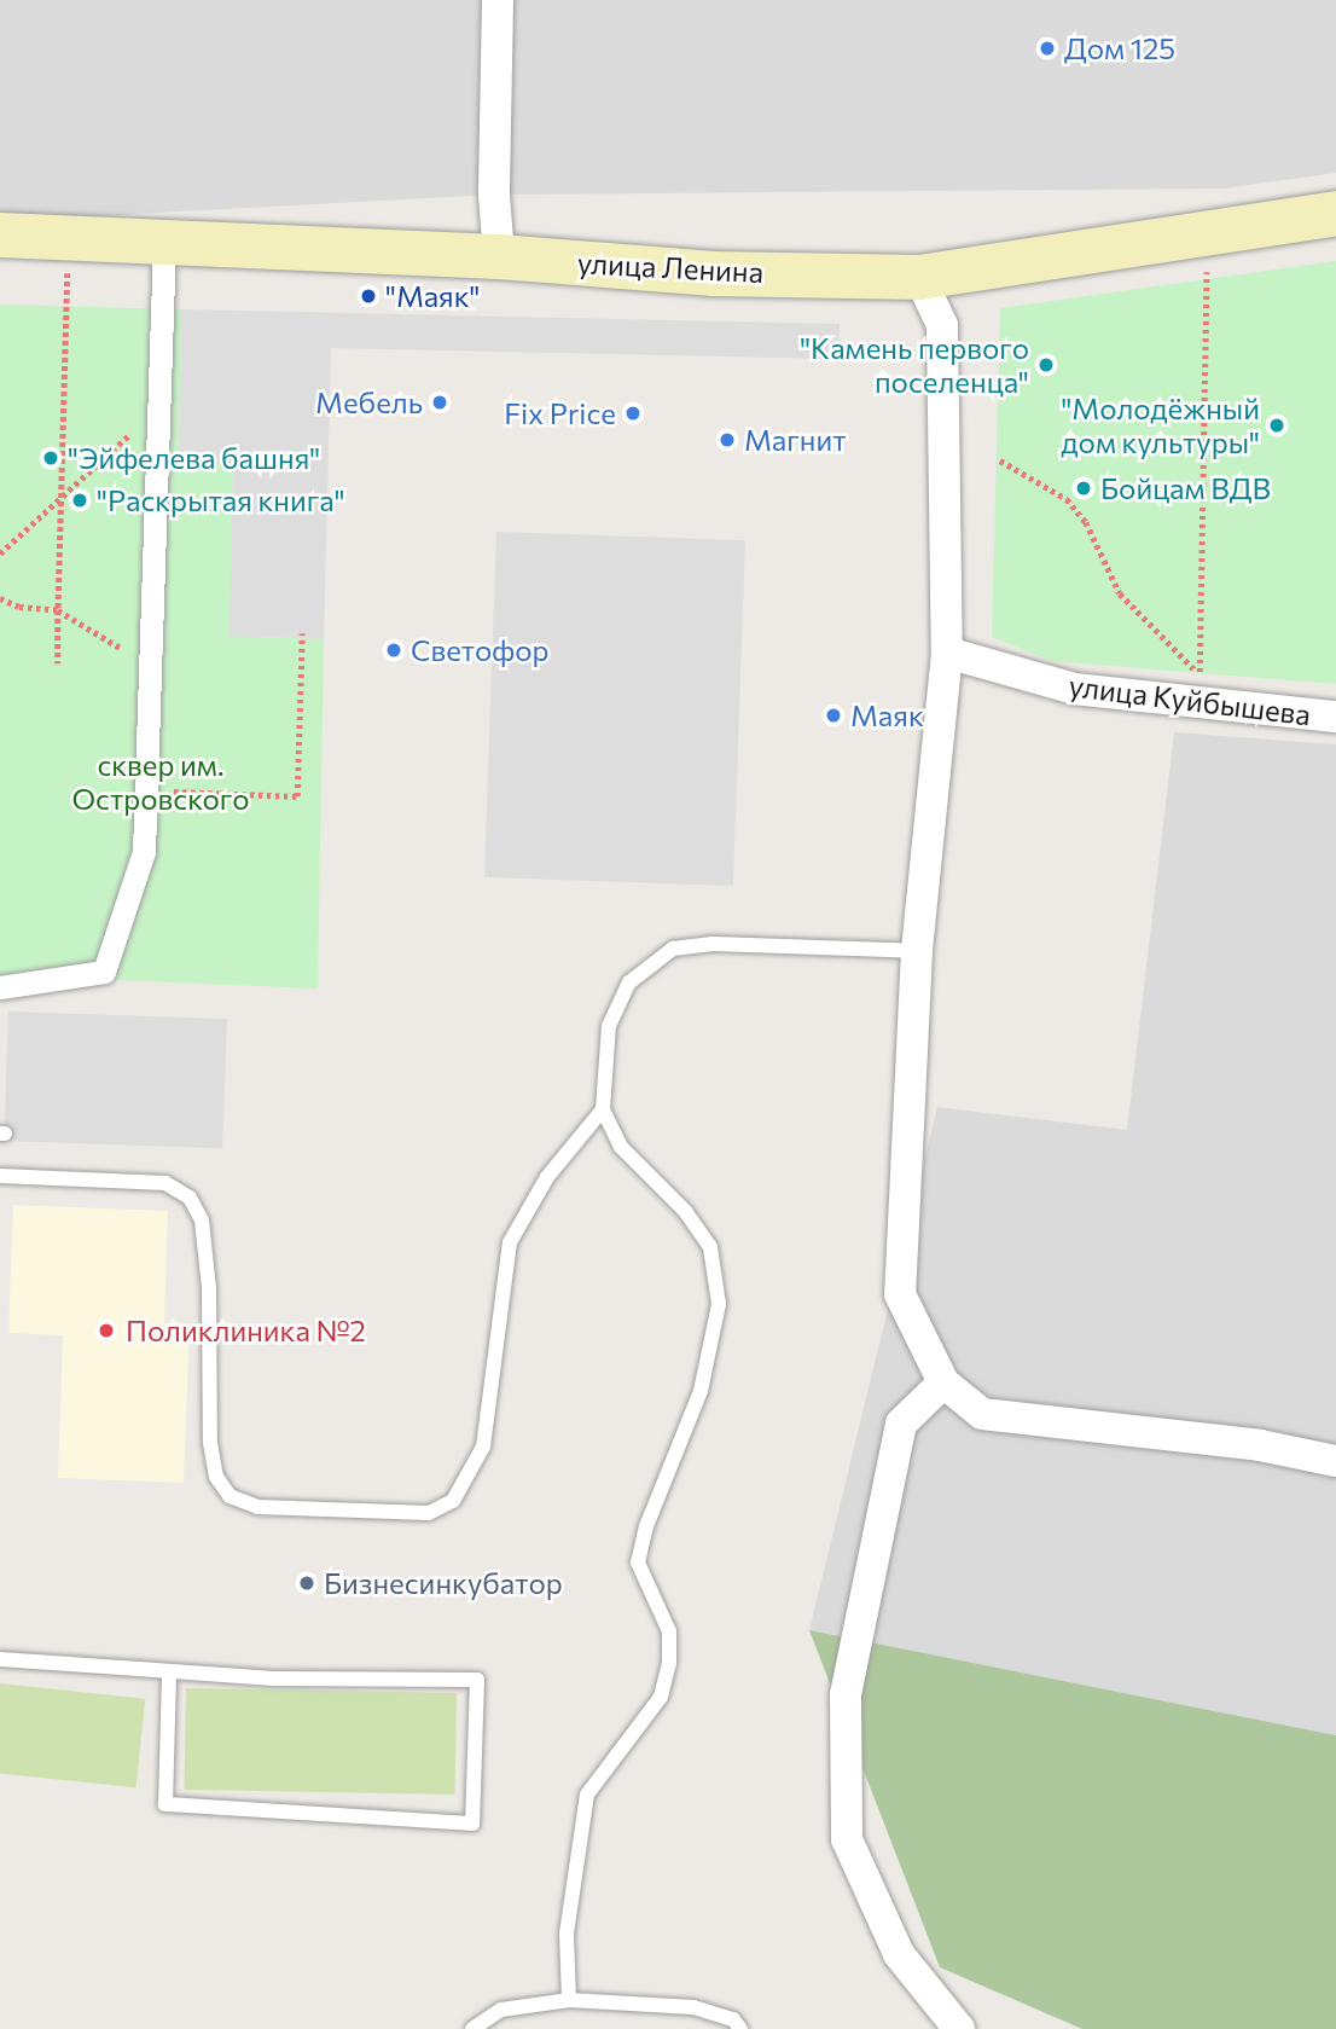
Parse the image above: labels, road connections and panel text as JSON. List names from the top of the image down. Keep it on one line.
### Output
{"streets":{"main road":["улица Ленина"],"street":["улица Куйбышева"]},"parks":["сквер им. Островского"],"places":["Дом 125","\"Маяк\"","\"Камень первого поселенца\"","Мебель","Fix Price","\"Молодёжный дом культуры\"","Магнит","\"Эйфелева башня\"","Бойцам ВДВ","\"Раскрытая книга\"","Светофор","Maяк","Поликлиника №2","Бизнесинкубатор"]}
